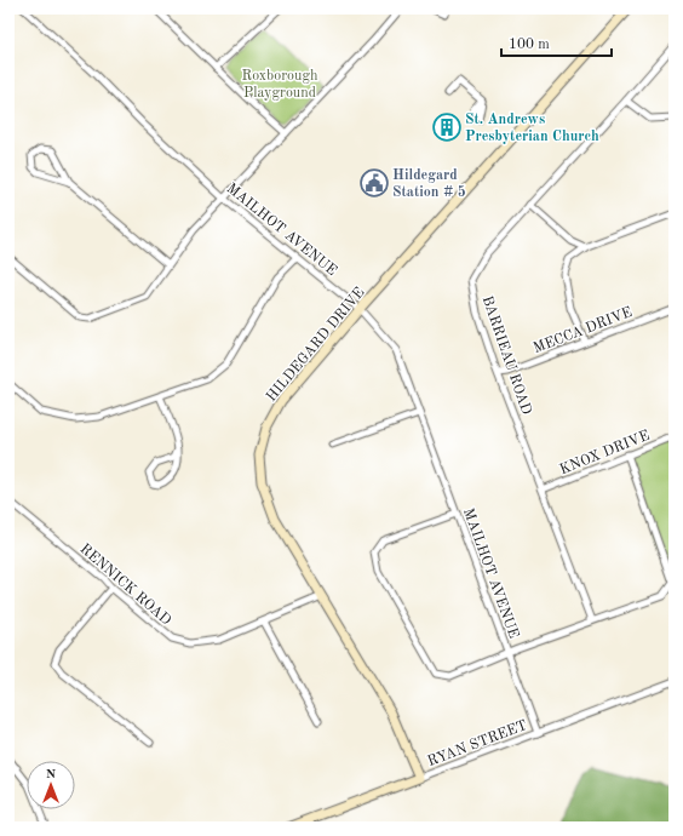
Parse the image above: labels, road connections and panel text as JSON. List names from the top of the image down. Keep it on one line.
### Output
{"streets":{"street":["MAILHOT AVENUE","MECCA DRIVE","HILDEGARD DRIVE","BARRIEAU ROAD","KNOX DRIVE","RENNICK ROAD","RYAN STREET"]},"crossings":[["MAILHOT AVENUE","HILDEGARD DRIVE"],["MAILHOT AVENUE","RYAN STREET"],["MECCA DRIVE","BARRIEAU ROAD"],["HILDEGARD DRIVE","RENNICK ROAD"],["HILDEGARD DRIVE","RYAN STREET"],["BARRIEAU ROAD","KNOX DRIVE"]],"parks":["Roxborough Playground"],"places":{"building":["St. Andrews Presbyterian Church"],"public building":["Hildegard Station # 5"]},"scale_bar":"100 m","north":"top"}
